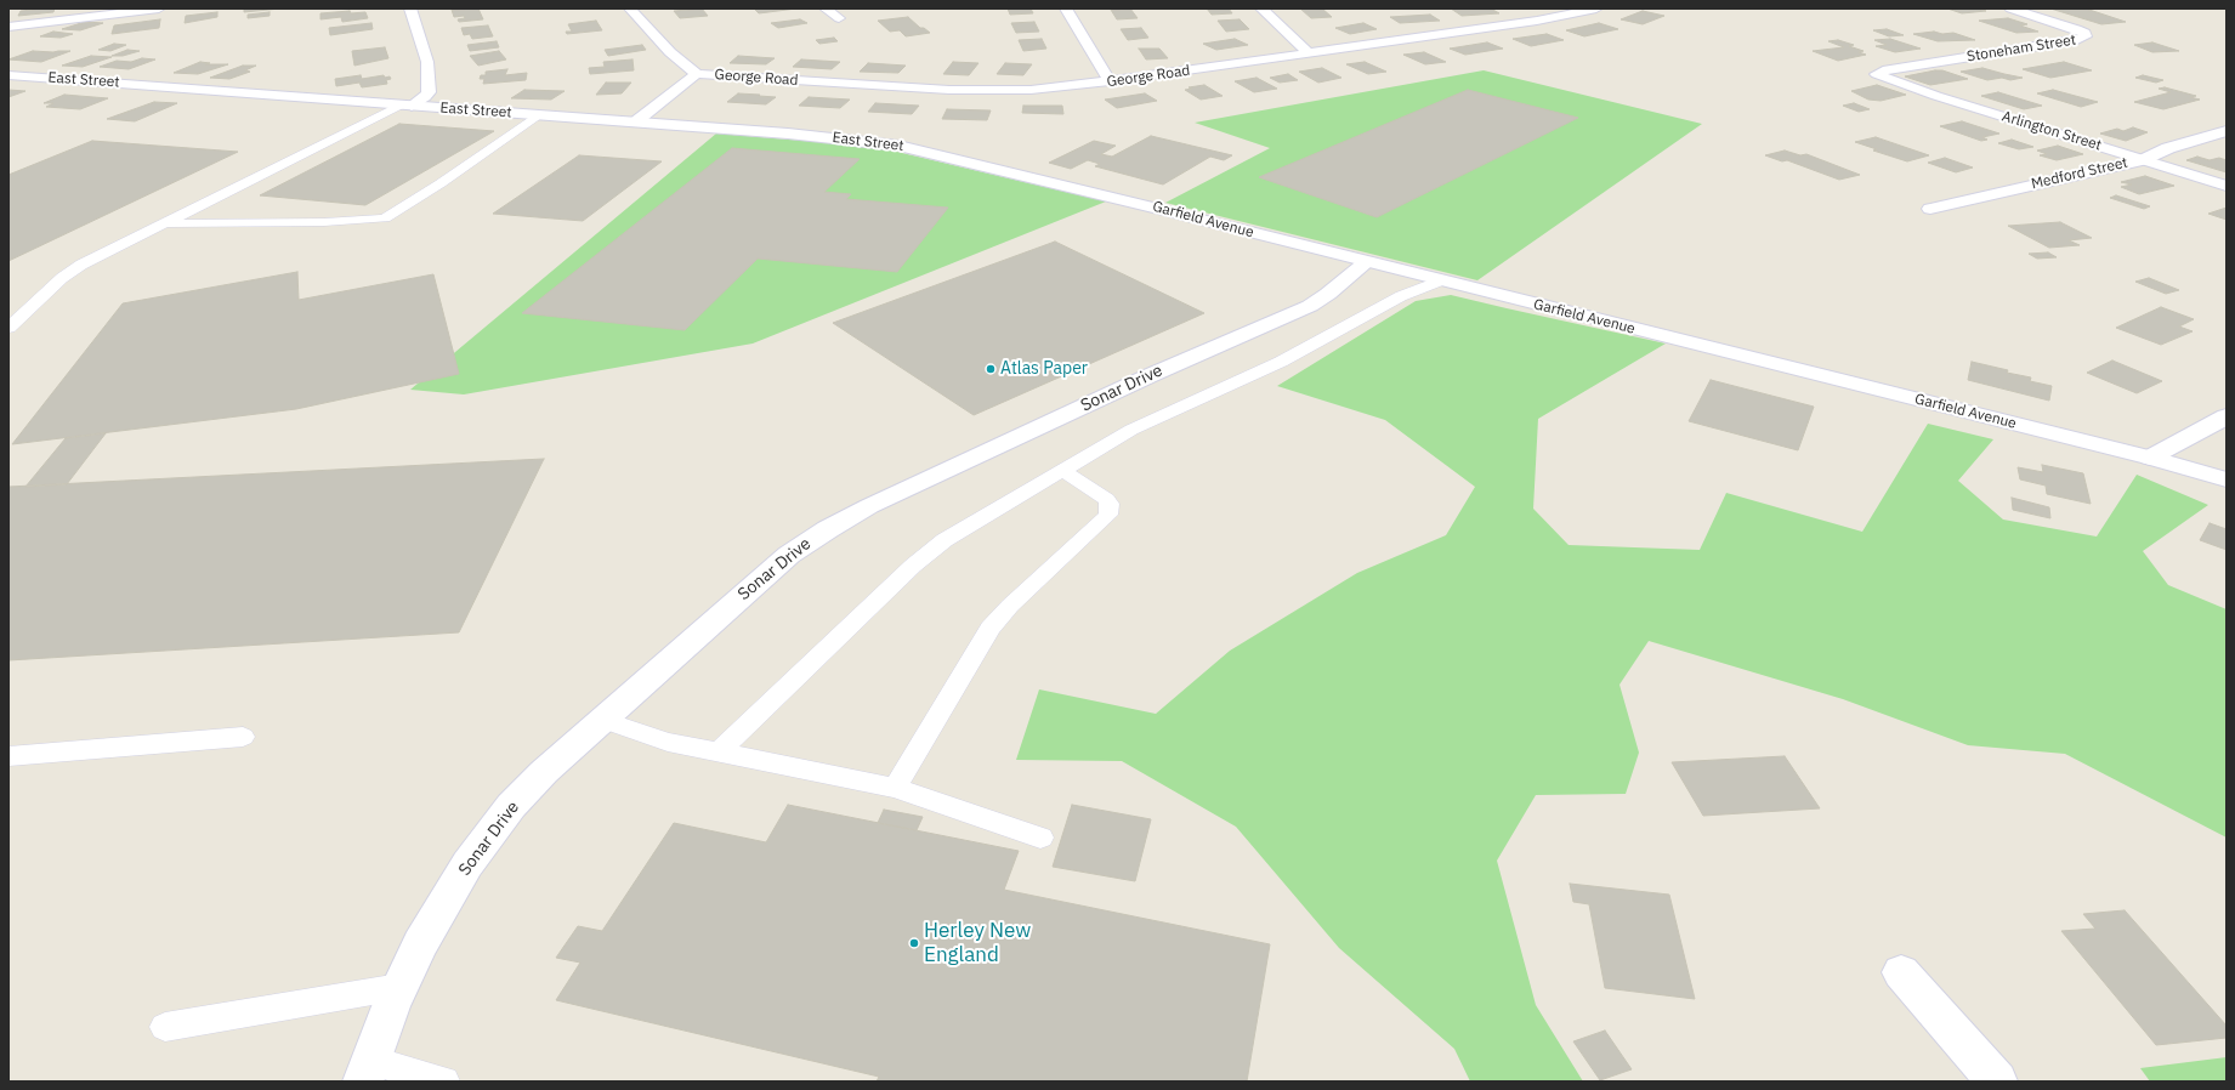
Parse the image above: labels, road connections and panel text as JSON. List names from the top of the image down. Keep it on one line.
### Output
{"streets":{"street":["Stoneham Street","George Road","East Street","Arlington Street","Medford Street","Garfield Avenue","Sonar Drive"]},"crossings":[["Stoneham Street","Arlington Street"],["East Street","Garfield Avenue"],["Arlington Street","Medford Street"],["Garfield Avenue","Sonar Drive"]],"places":["Atlas Paper","Herley New England"]}
